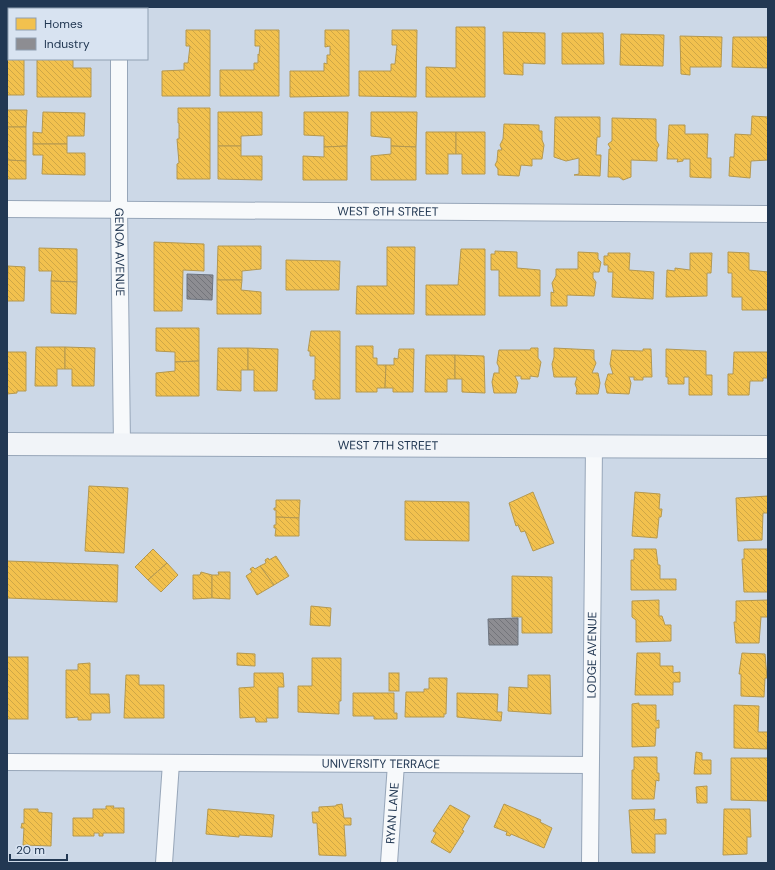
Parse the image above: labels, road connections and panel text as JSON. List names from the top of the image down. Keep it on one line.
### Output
{"streets":{"main road":["WEST 7TH STREET"],"street":["WEST 6TH STREET","GENOA AVENUE","LODGE AVENUE","UNIVERSITY TERRACE","RYAN LANE"]},"crossings":[["WEST 6TH STREET","GENOA AVENUE"],["GENOA AVENUE","WEST 7TH STREET"],["WEST 7TH STREET","LODGE AVENUE"],["LODGE AVENUE","UNIVERSITY TERRACE"],["UNIVERSITY TERRACE","RYAN LANE"]],"legend":["Homes","Industry"],"scale_bar":"20 m"}
